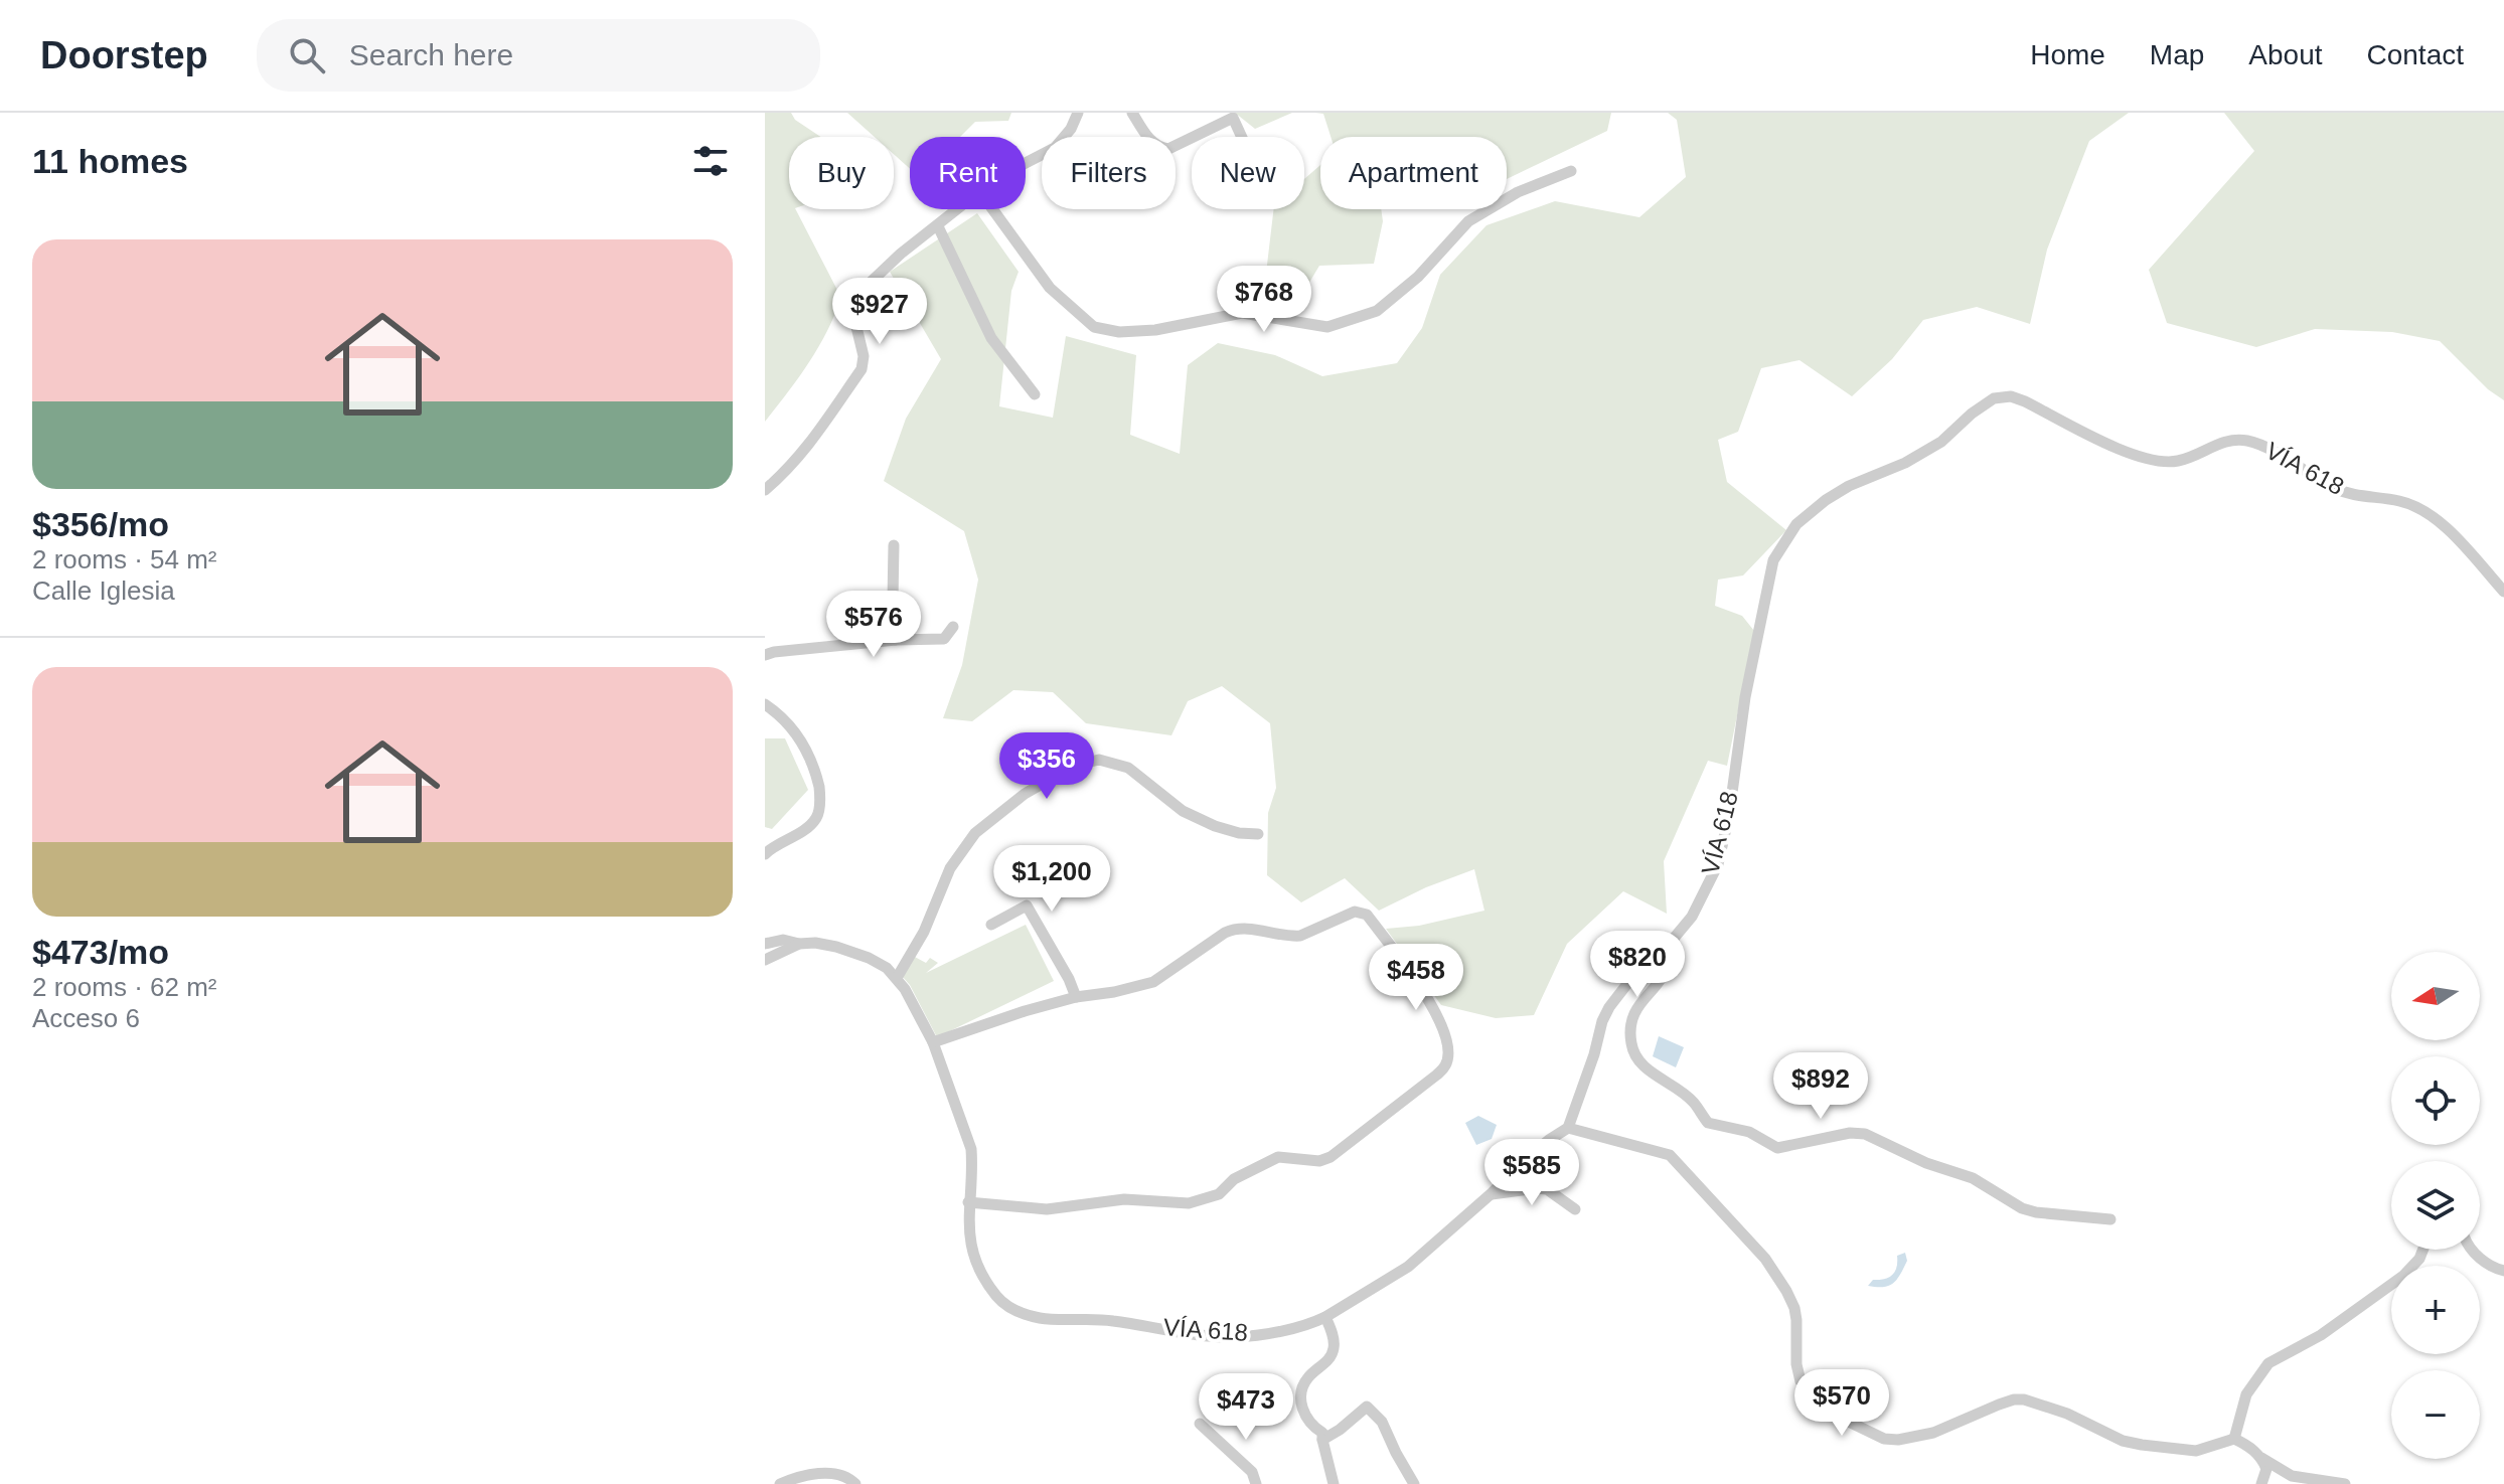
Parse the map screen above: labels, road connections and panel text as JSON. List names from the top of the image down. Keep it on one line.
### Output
{"streets":{"street":["VÍA 618"]},"north":"left","page":{"header":"Doorstep","search":"Search here","nav":["Home","Map","About","Contact"],"heading":"11 homes","chip":["Buy","Rent","Filters","New","Apartment"],"list":[{"name":"$356/mo","note":"2 rooms · 54 m² · Calle Iglesia"},{"name":"$473/mo","note":"2 rooms · 62 m² · Acceso 6"}],"price":["$768","$927","$576","$356","$1,200","$820","$458","$892","$585","$570","$473"],"map_buttons":["+","−"]}}
